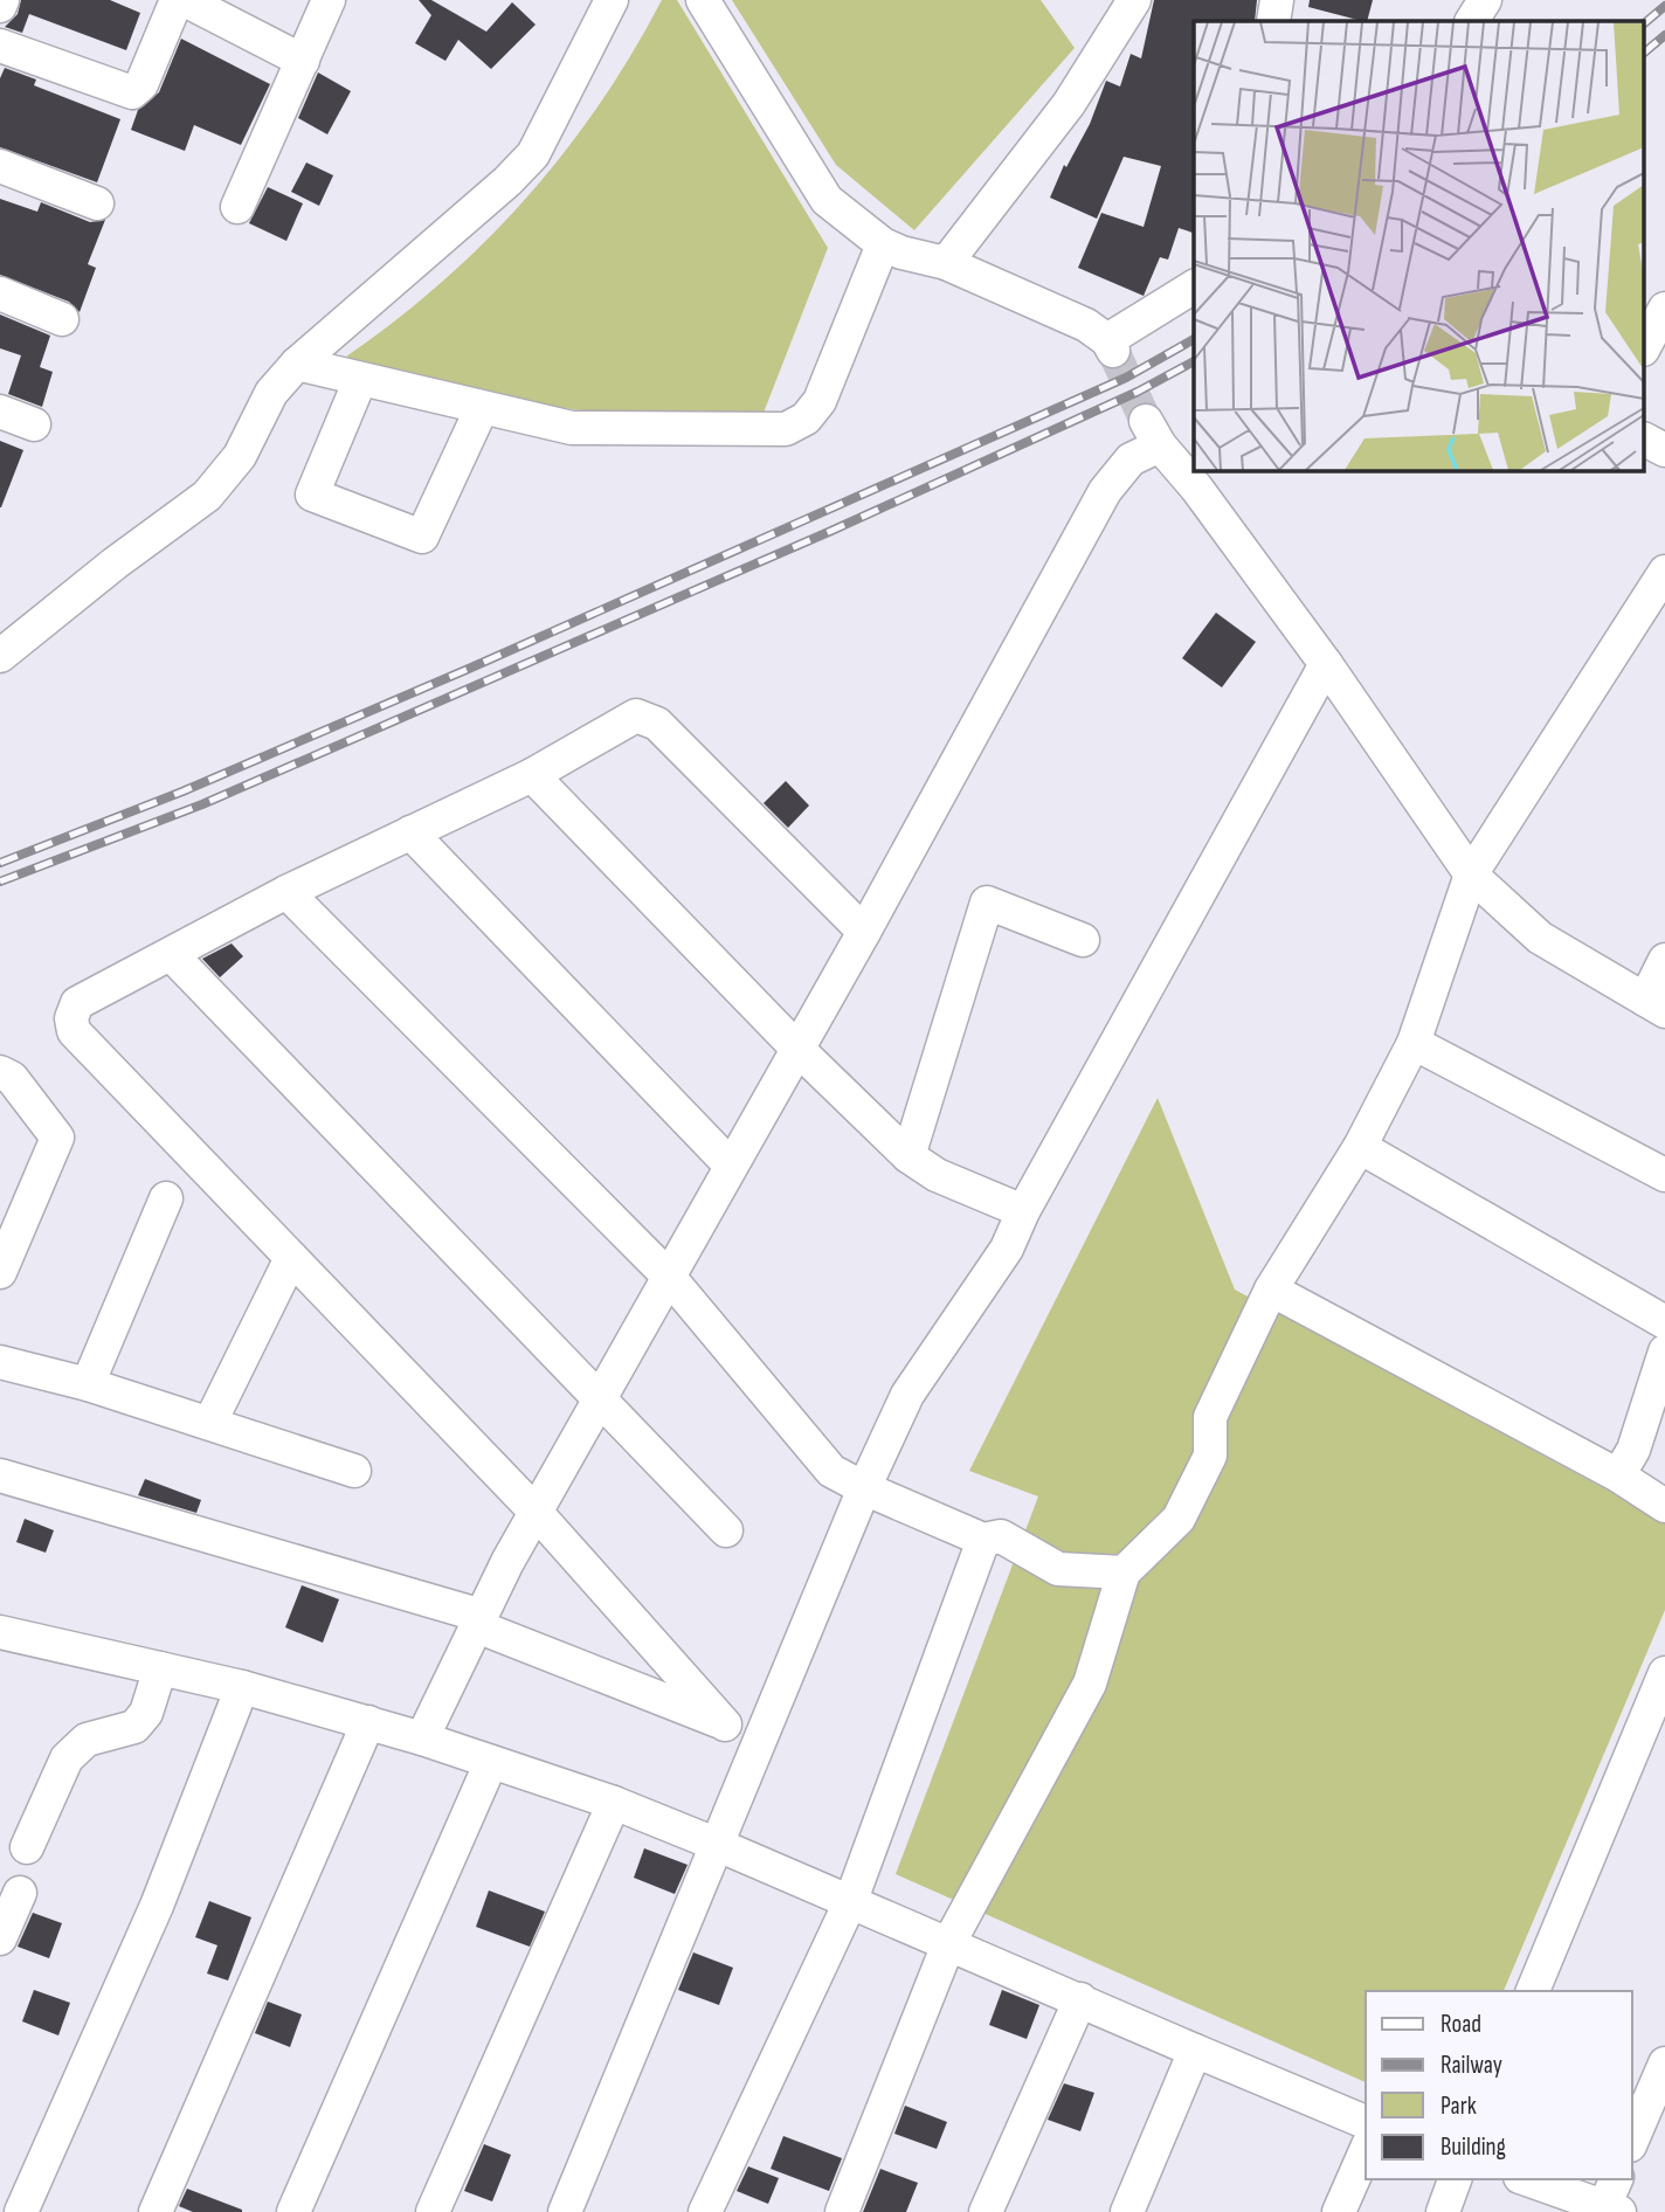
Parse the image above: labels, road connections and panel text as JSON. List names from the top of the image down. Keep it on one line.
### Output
{"legend":["Road","Railway","Park","Building"]}
